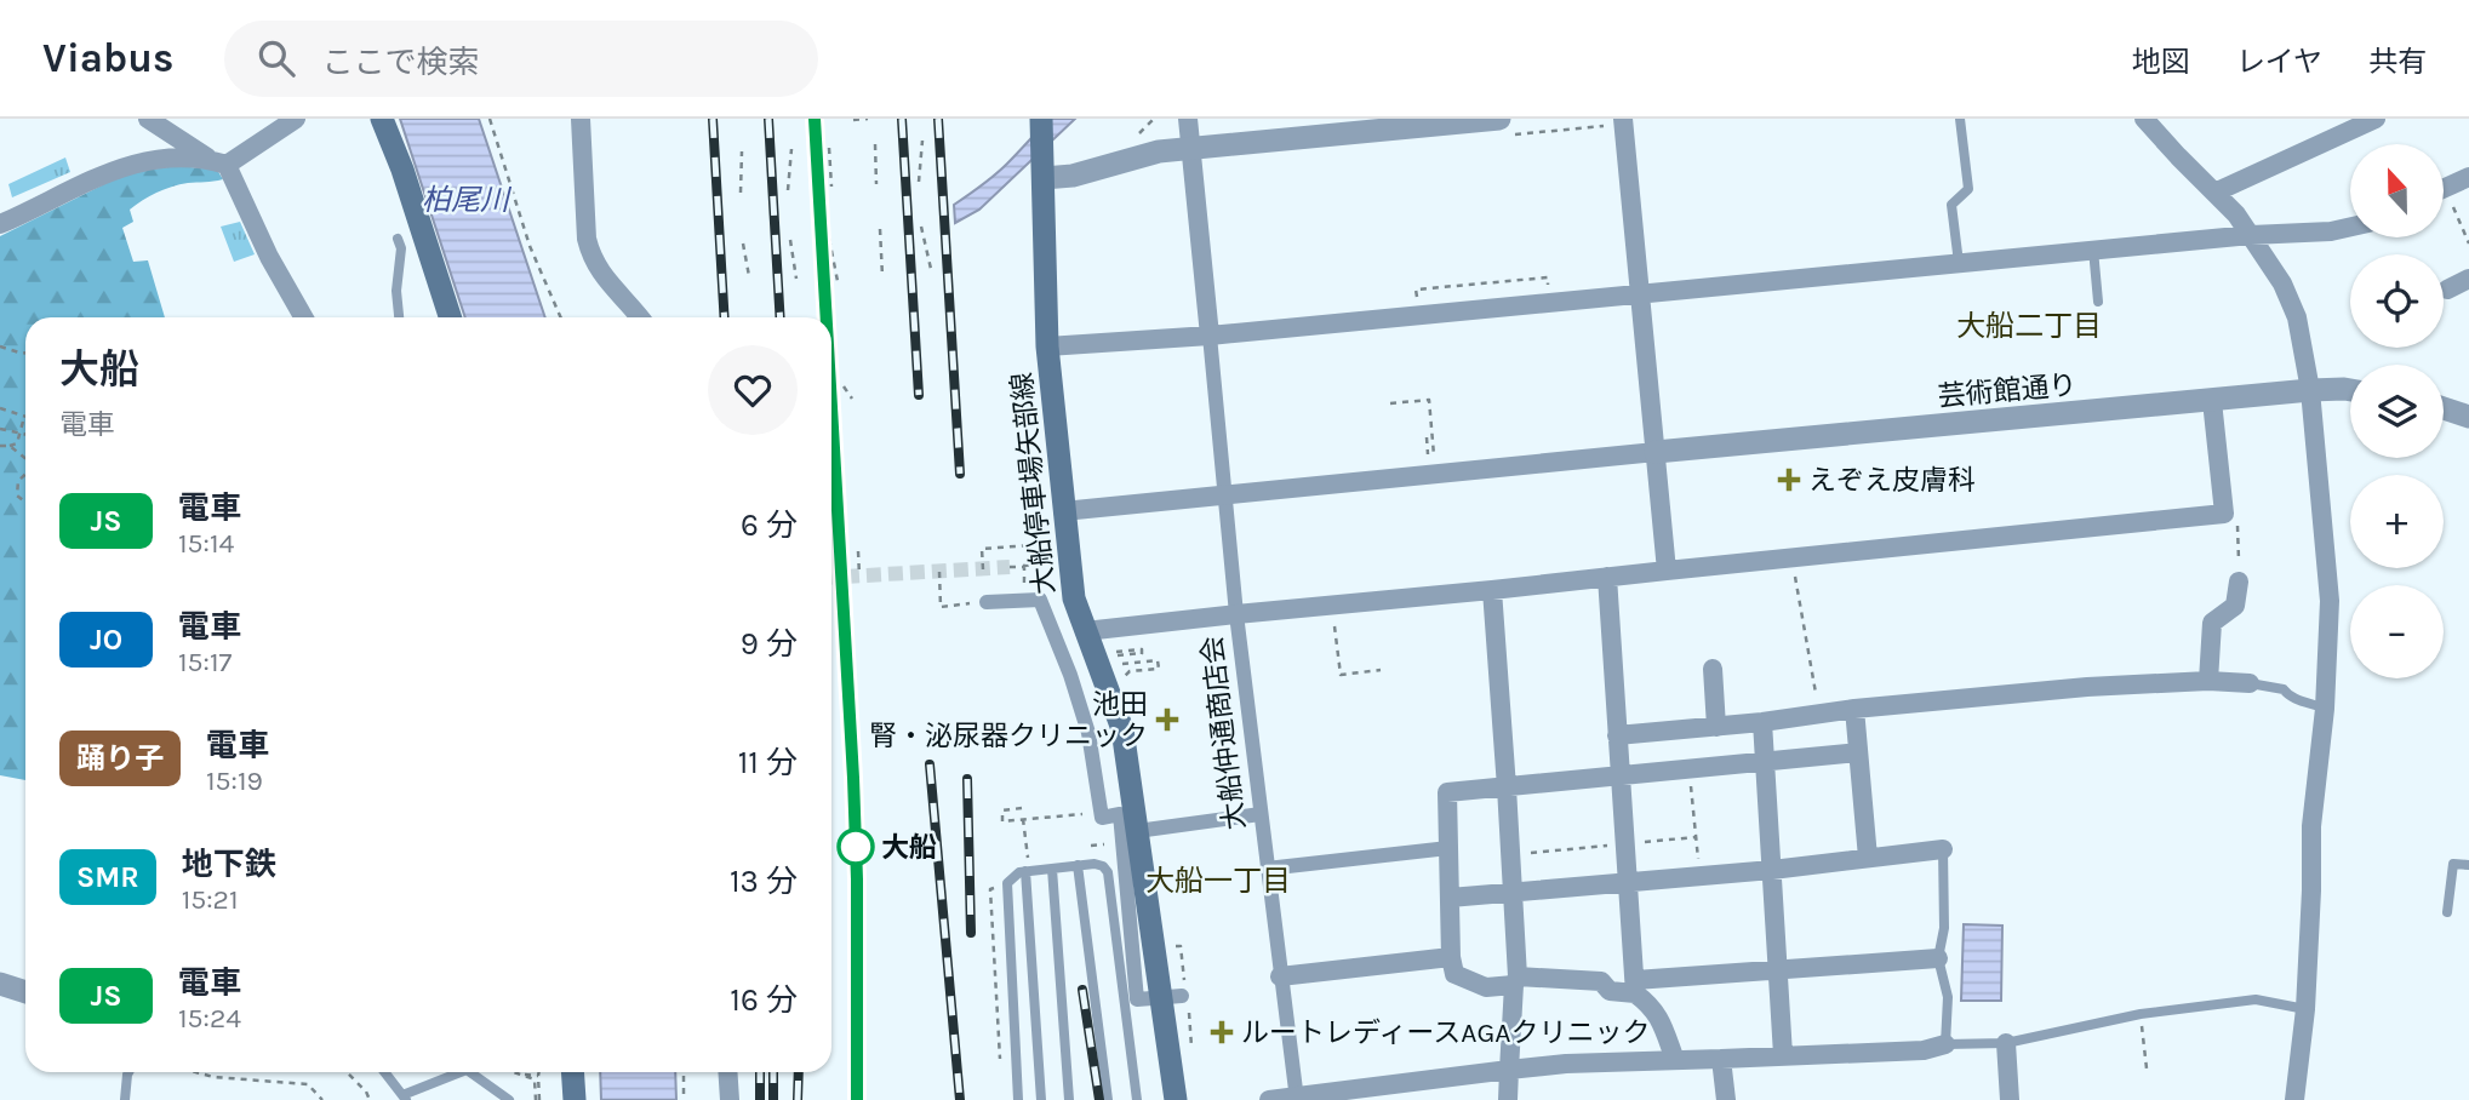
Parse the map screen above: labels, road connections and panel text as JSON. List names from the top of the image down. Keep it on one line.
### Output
{"streets":{"main road":["大船停車場矢部線"],"street":["芸術館通り","大船仲通商店会"]},"districts":["大船二丁目","大船一丁目"],"water":["柏尾川"],"places":{"health":["えぞえ皮膚科","池田 腎・泌尿器クリニック","ルートレディースAGAクリニック"],"other":["大船"]},"north":"top","page":{"header":"Viabus","search":"ここで検索","nav":["地図","レイヤ","共有"],"map_buttons":["+","−"],"heading":["大船","電車"],"list":[{"mark":"JS","name":"電車","note":"15:14","value":"6 分"},{"mark":"JO","name":"電車","note":"15:17","value":"9 分"},{"mark":"踊り子","name":"電車","note":"15:19","value":"11 分"},{"mark":"SMR","name":"地下鉄","note":"15:21","value":"13 分"},{"mark":"JS","name":"電車","note":"15:24","value":"16 分"}]}}
